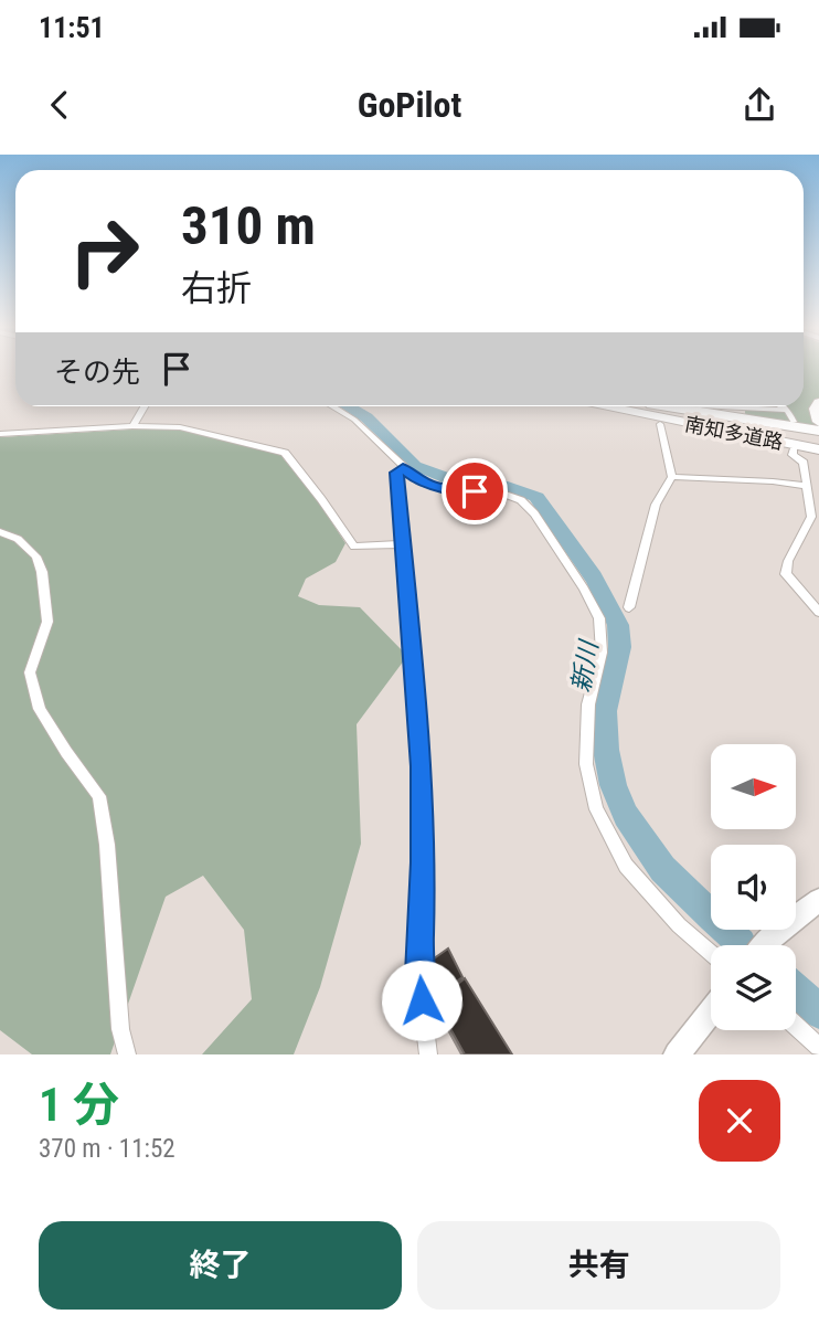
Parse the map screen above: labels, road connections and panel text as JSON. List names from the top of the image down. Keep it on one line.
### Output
{"streets":{"highway":["南知多道路"]},"water":["新川"],"north":"right","page":{"status":"11:51","header":"GoPilot","turn":["310 m","右折"],"then":"その先","heading":["1 分","370 m · 11:52"],"buttons":["終了","共有"]}}
